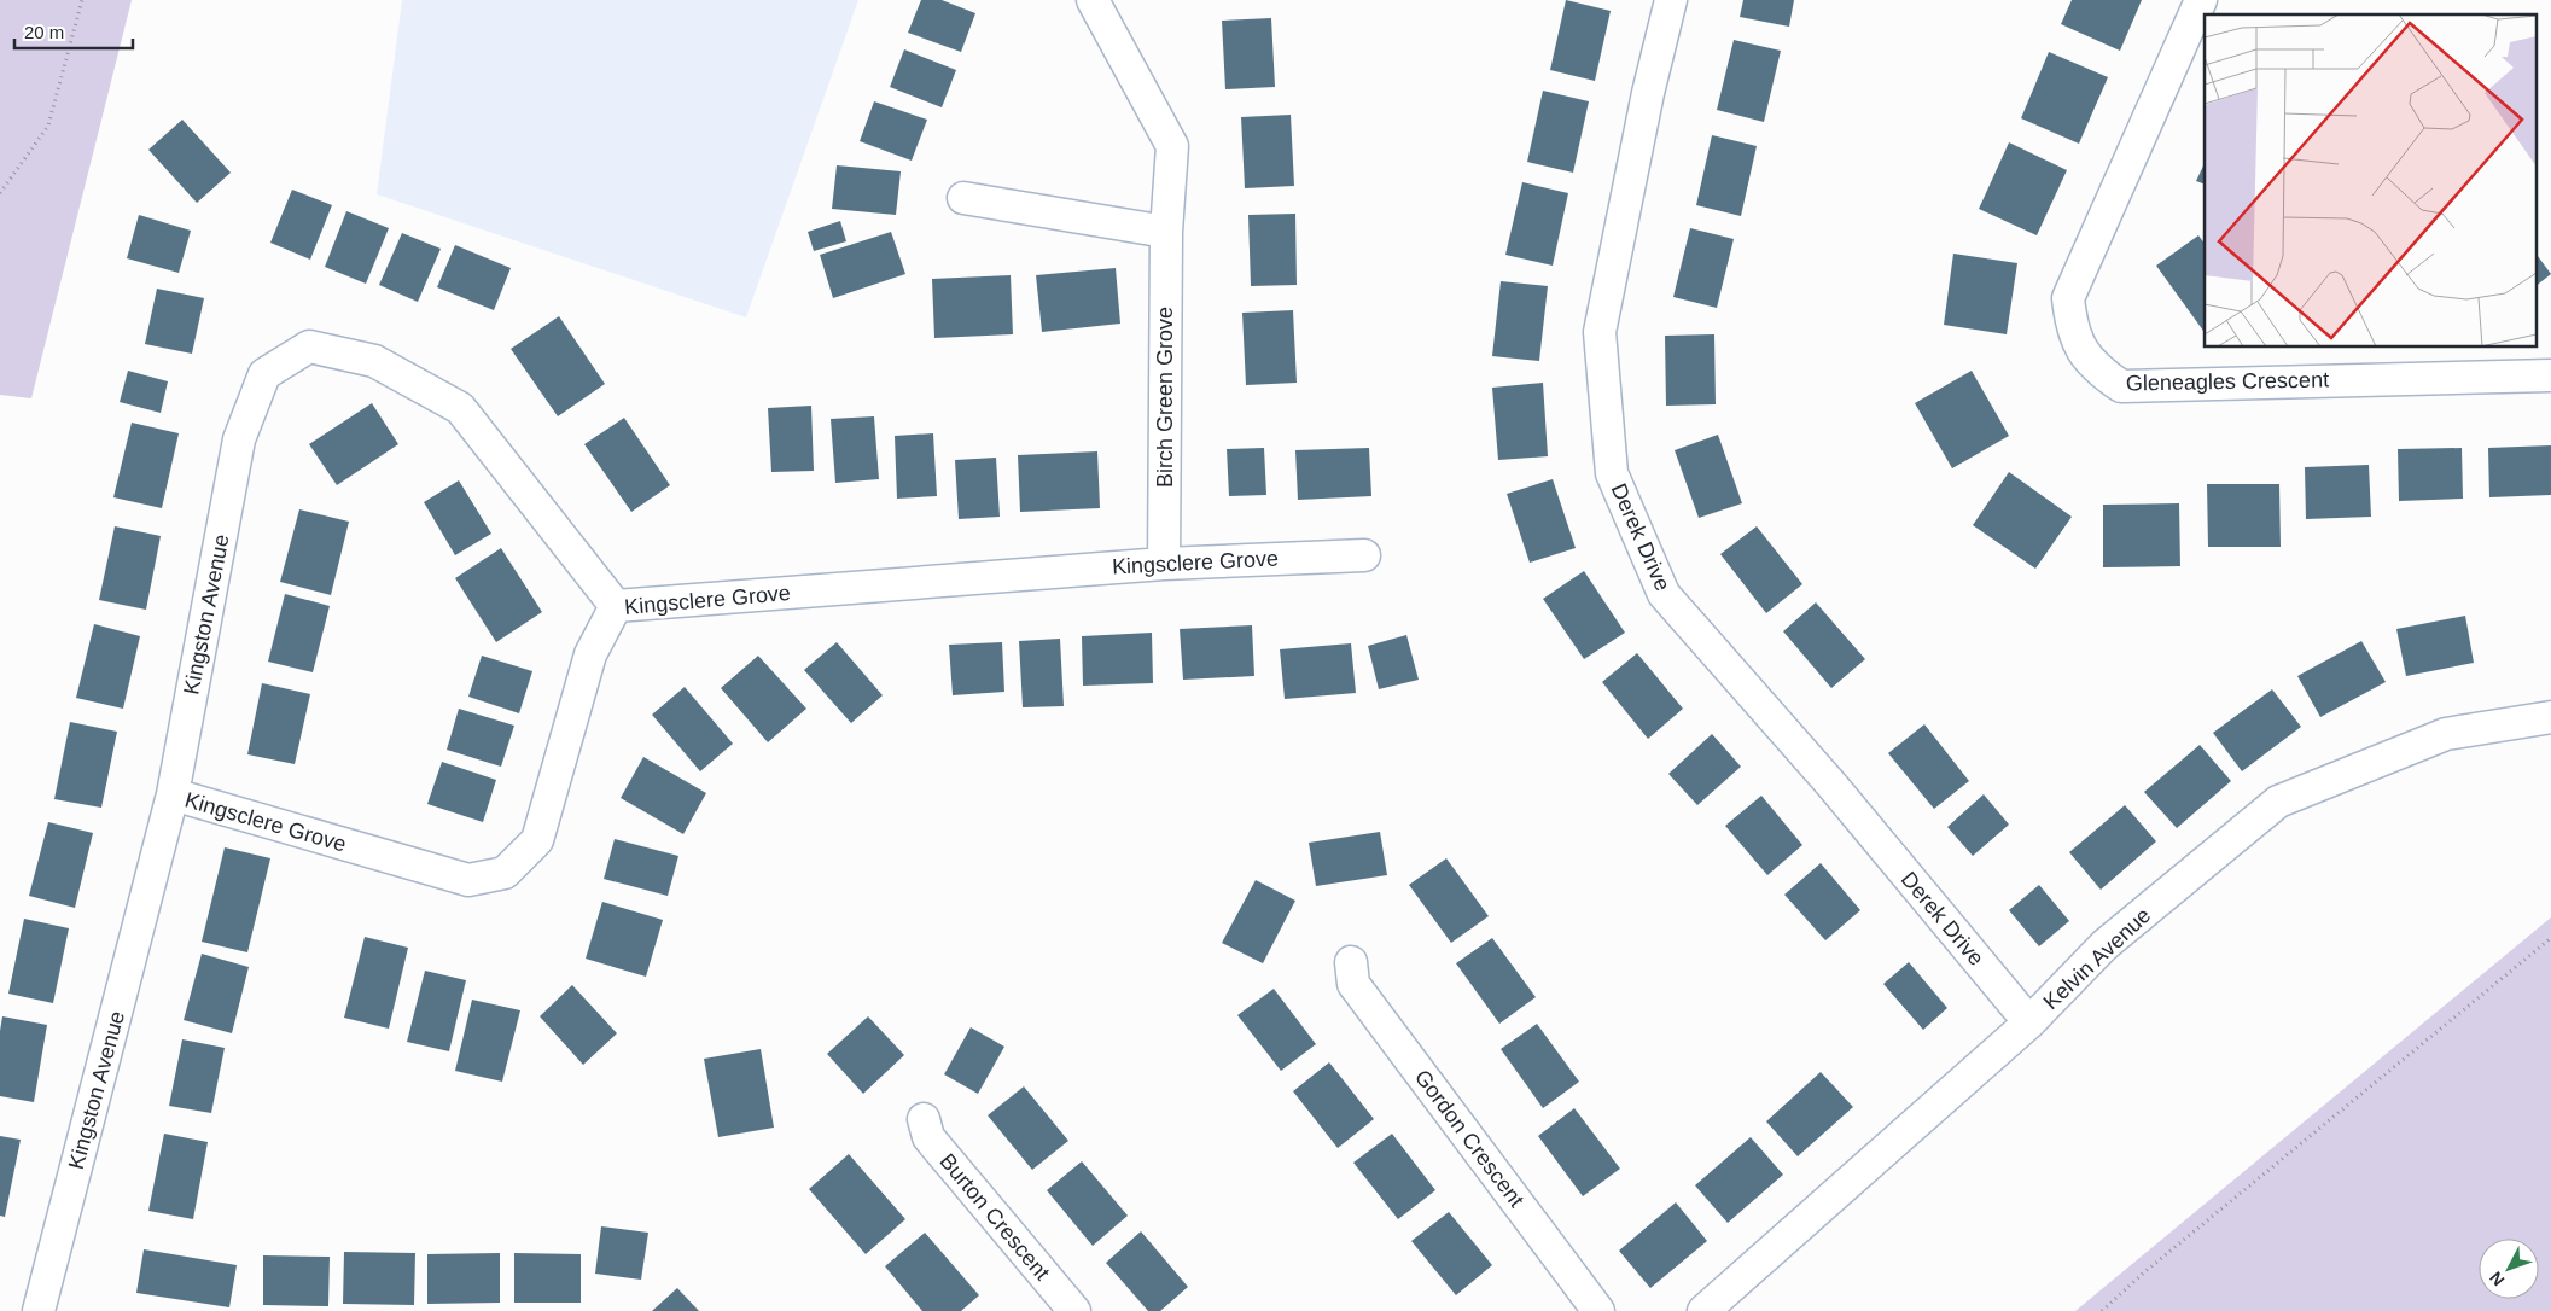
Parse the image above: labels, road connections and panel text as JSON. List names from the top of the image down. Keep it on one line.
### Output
{"streets":{"street":["Gleneagles Crescent","Birch Green Grove","Derek Drive","Kingsclere Grove","Kingston Avenue","Kelvin Avenue","Gordon Crescent","Burton Crescent"]},"crossings":[["Birch Green Grove","Kingsclere Grove"],["Derek Drive","Kelvin Avenue"],["Kingsclere Grove","Kingston Avenue"]],"scale_bar":"20 m","north":"bottom left"}
